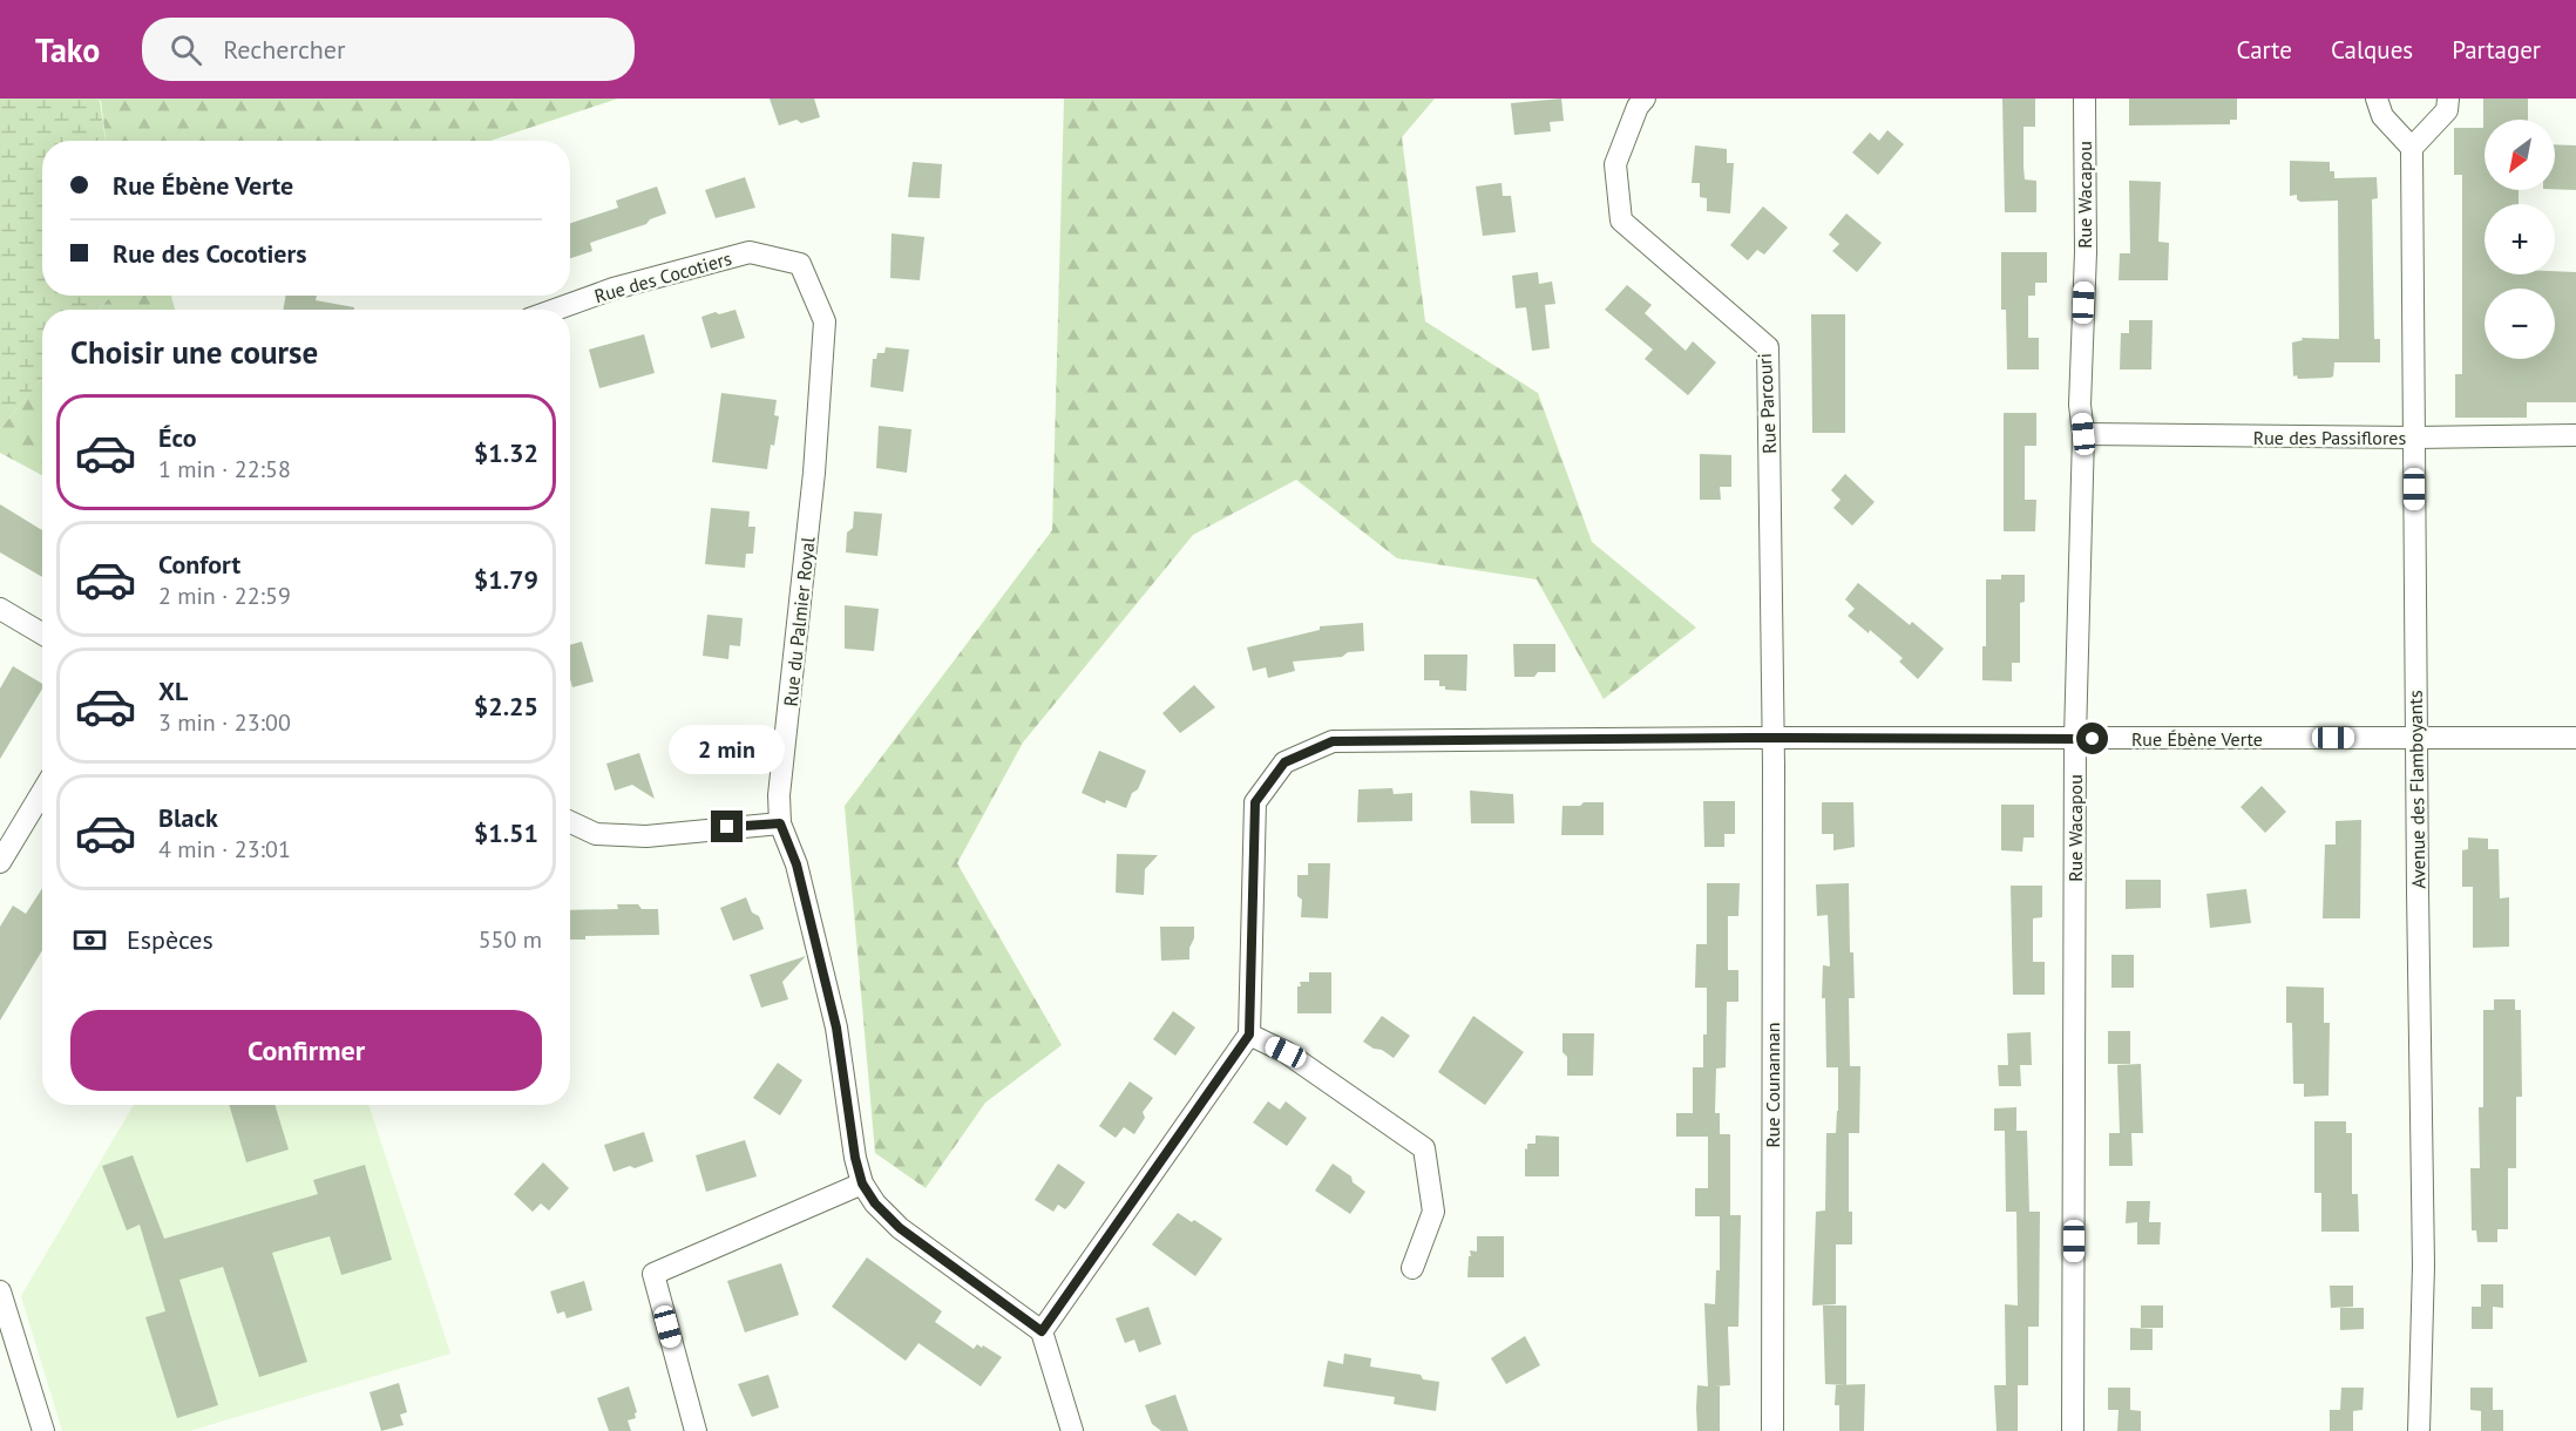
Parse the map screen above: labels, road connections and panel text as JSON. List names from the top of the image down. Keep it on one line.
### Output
{"streets":{"street":["Rue Wacapou","Rue des Cocotiers","Rue Parcouri","Rue des Passiflores","Rue du Palmier Royal","Rue Ébène Verte","Avenue des Flamboyants","Rue Counannan"]},"crossings":[["Rue Wacapou","Rue des Passiflores"],["Rue Wacapou","Rue Ébène Verte"],["Rue des Cocotiers","Rue du Palmier Royal"],["Rue Parcouri","Rue Ébène Verte"],["Rue Parcouri","Rue Counannan"],["Rue des Passiflores","Avenue des Flamboyants"],["Rue Ébène Verte","Avenue des Flamboyants"],["Rue Ébène Verte","Rue Counannan"]],"north":"bottom left","page":{"header":"Tako","search":"Rechercher","nav":["Carte","Calques","Partager"],"map_buttons":["+","−"],"banner":["Rue Ébène Verte","Rue des Cocotiers"],"heading":"Choisir une course","list":[{"name":"Éco","note":"1 min · 22:58","value":"$1.32"},{"name":"Confort","note":"2 min · 22:59","value":"$1.79"},{"name":"XL","note":"3 min · 23:00","value":"$2.25"},{"name":"Black","note":"4 min · 23:01","value":"$1.51"}],"bubble":"2 min","pay":["Espèces","550 m"],"buttons":"Confirmer"}}
